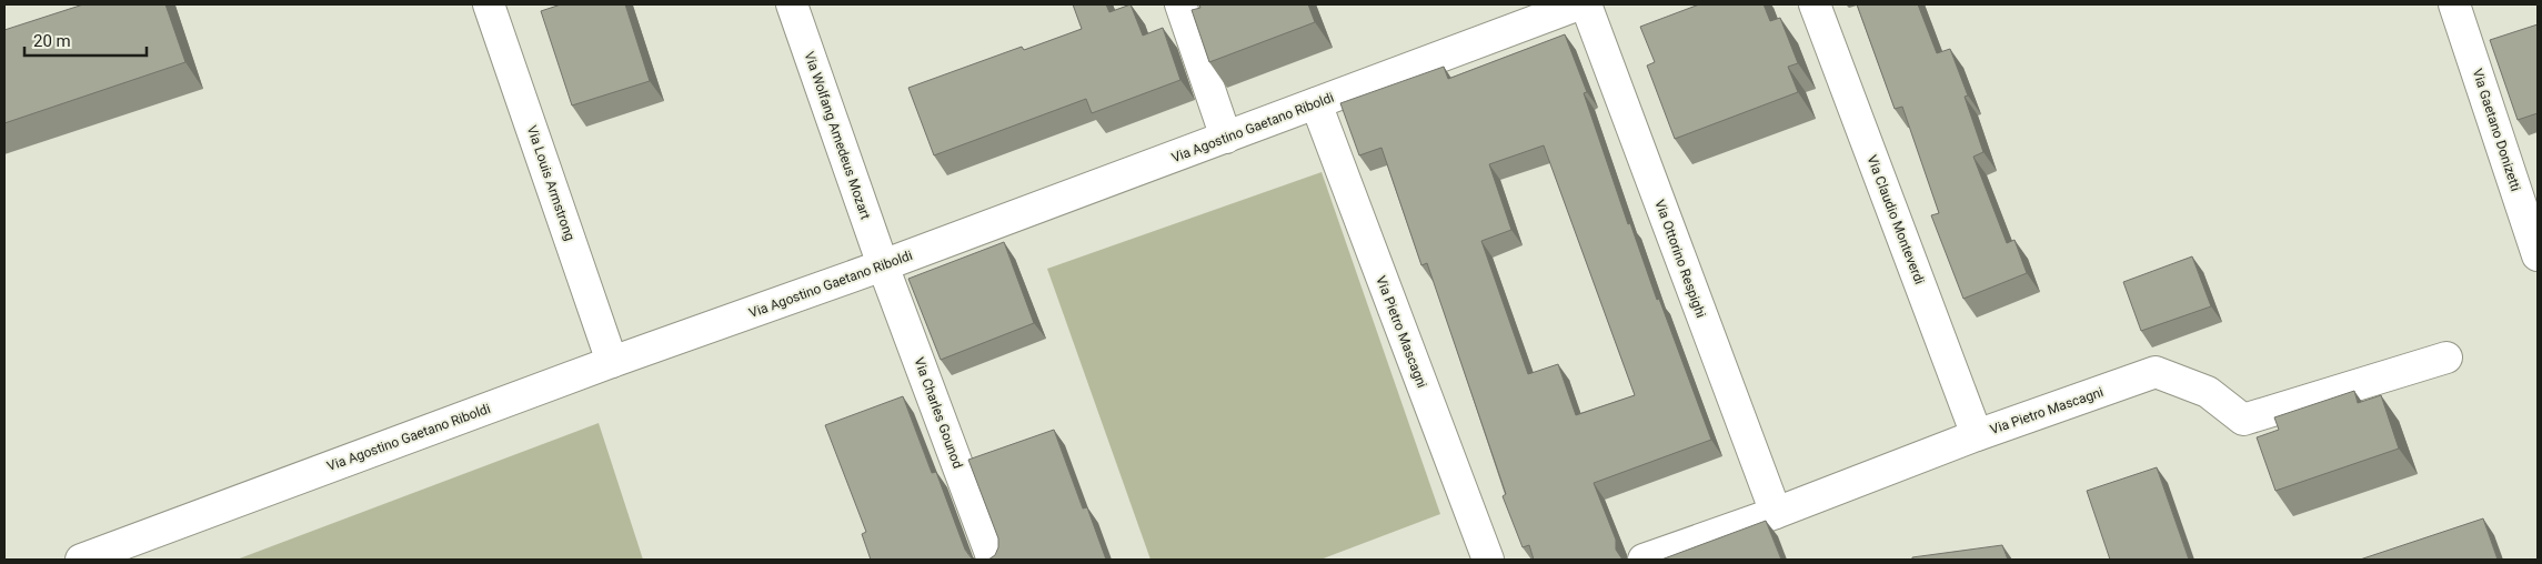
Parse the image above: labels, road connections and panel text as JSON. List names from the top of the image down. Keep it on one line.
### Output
{"streets":{"street":["Via Agostino Gaetano Riboldi","Via Gaetano Donizetti","Via Wolfang Amedeus Mozart","Via Louis Armstrong","Via Claudio Monteverdi","Via Ottorino Respighi","Via Pietro Mascagni","Via Charles Gounod"]},"crossings":[["Via Agostino Gaetano Riboldi","Via Wolfang Amedeus Mozart"],["Via Agostino Gaetano Riboldi","Via Louis Armstrong"],["Via Agostino Gaetano Riboldi","Via Pietro Mascagni"],["Via Agostino Gaetano Riboldi","Via Charles Gounod"],["Via Wolfang Amedeus Mozart","Via Charles Gounod"],["Via Claudio Monteverdi","Via Pietro Mascagni"],["Via Ottorino Respighi","Via Pietro Mascagni"]],"scale_bar":"20 m"}
